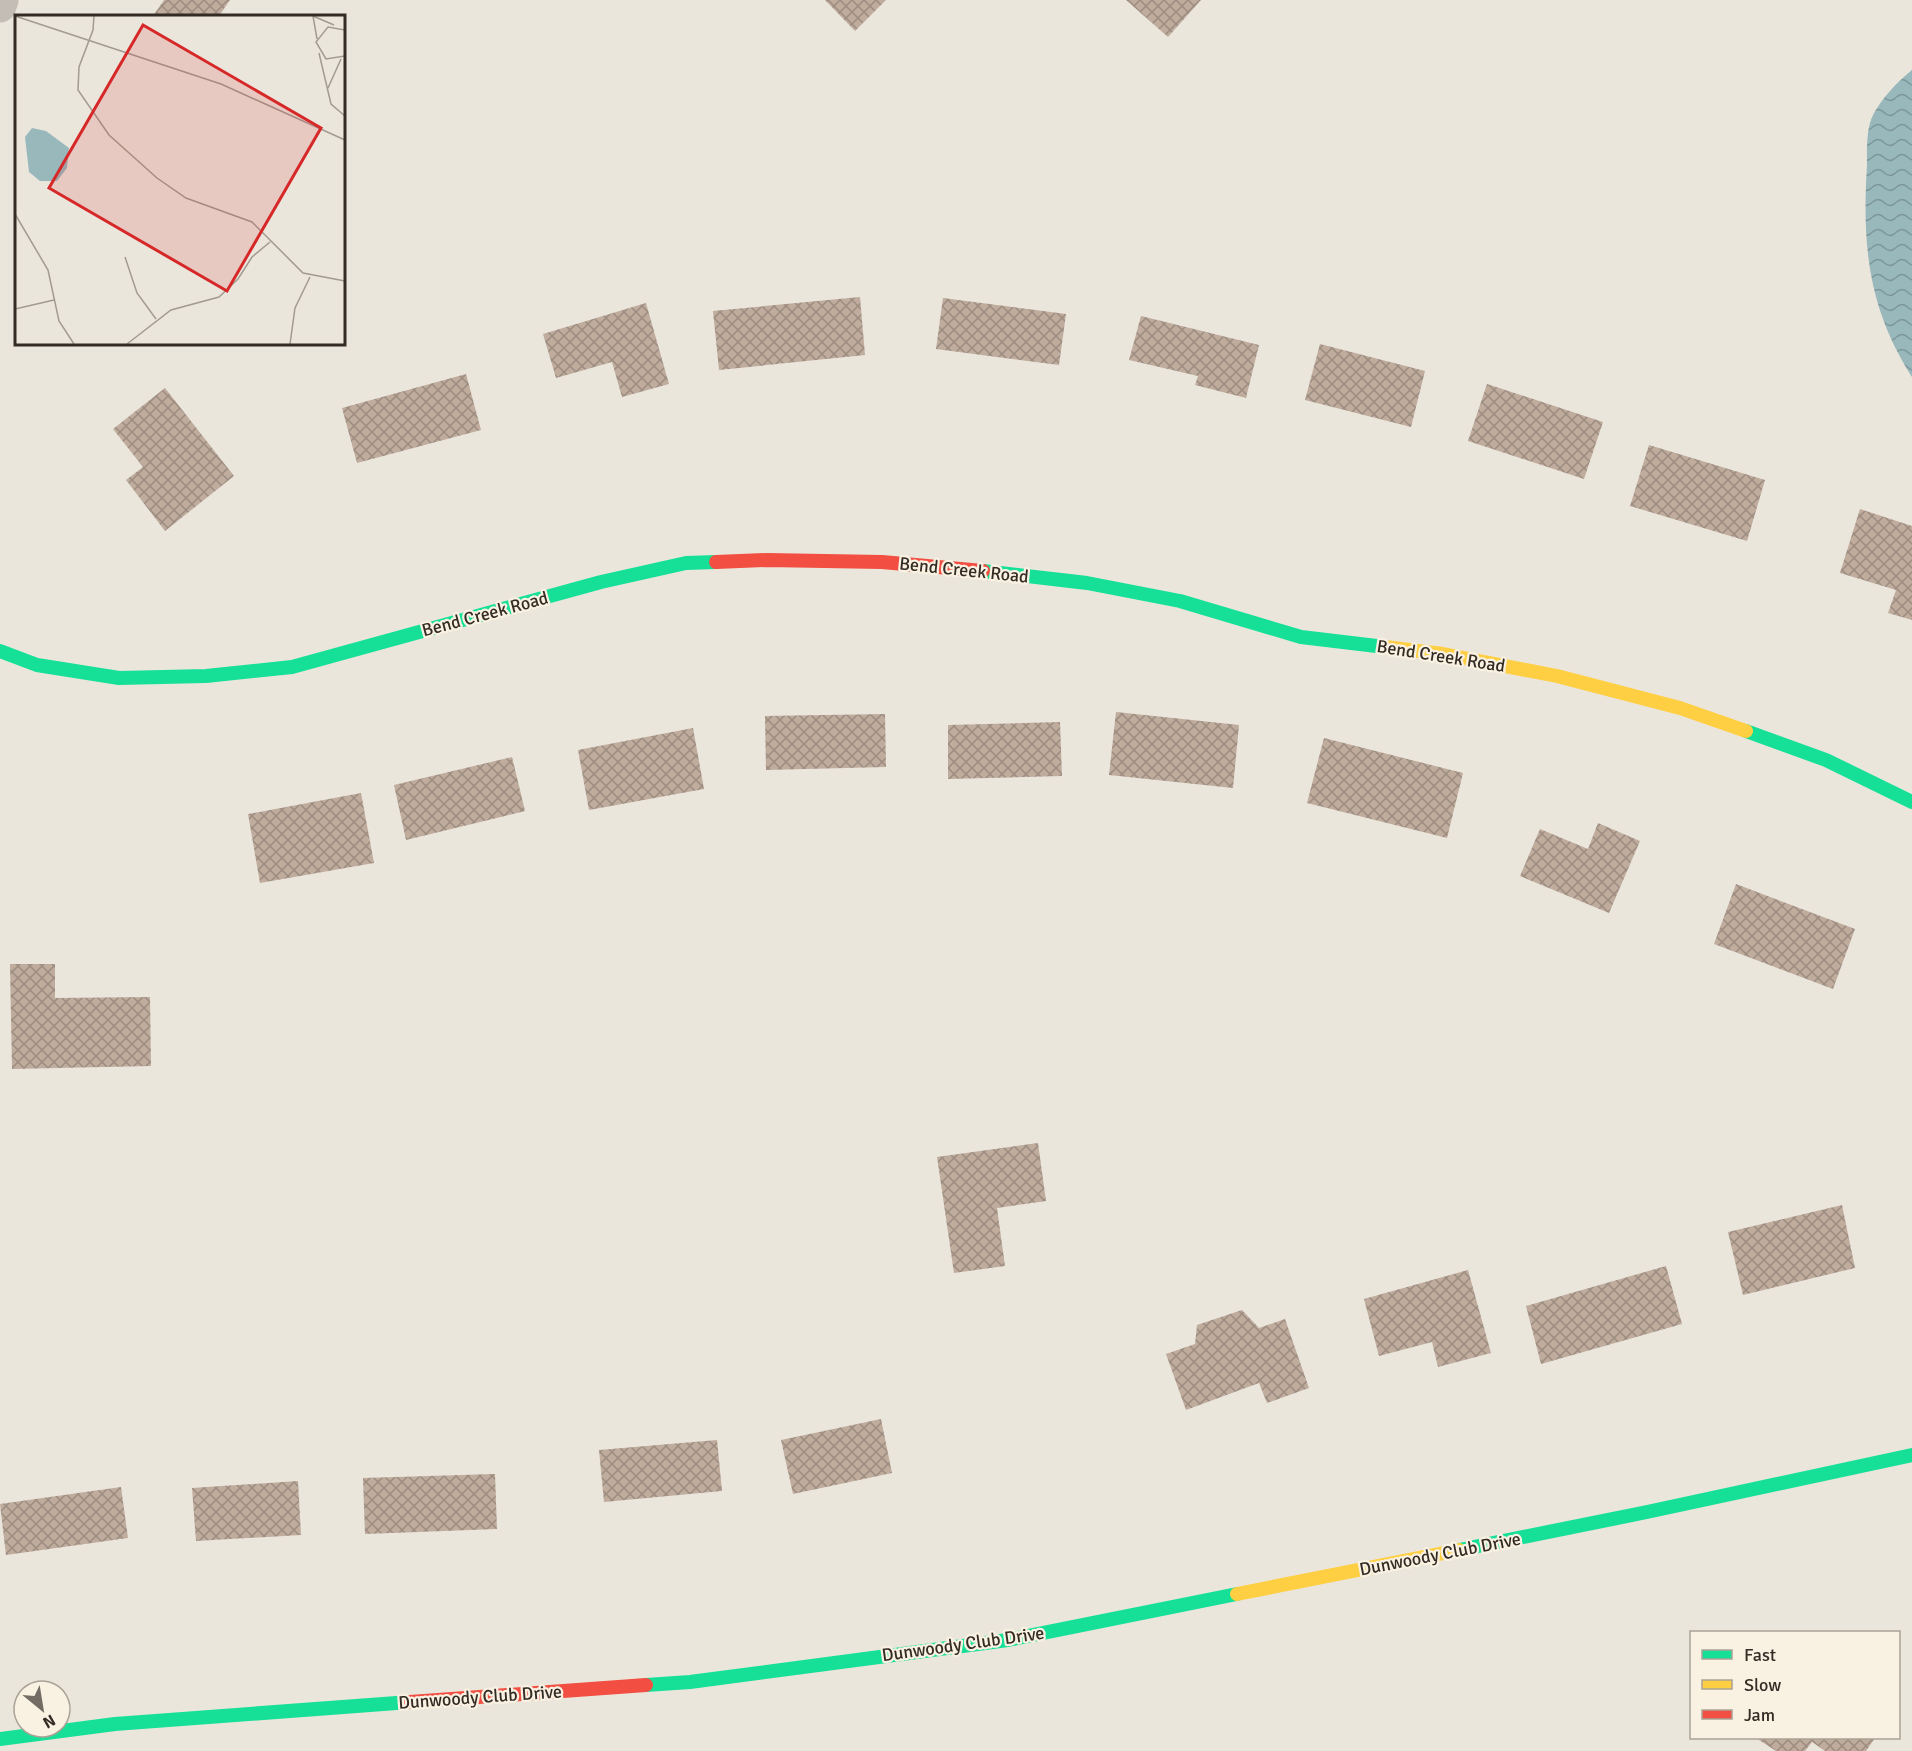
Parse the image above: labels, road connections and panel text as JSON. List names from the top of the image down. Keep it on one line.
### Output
{"streets":{"street":["Bend Creek Road","Dunwoody Club Drive"]},"legend":["Fast","Slow","Jam"],"north":"bottom right"}
